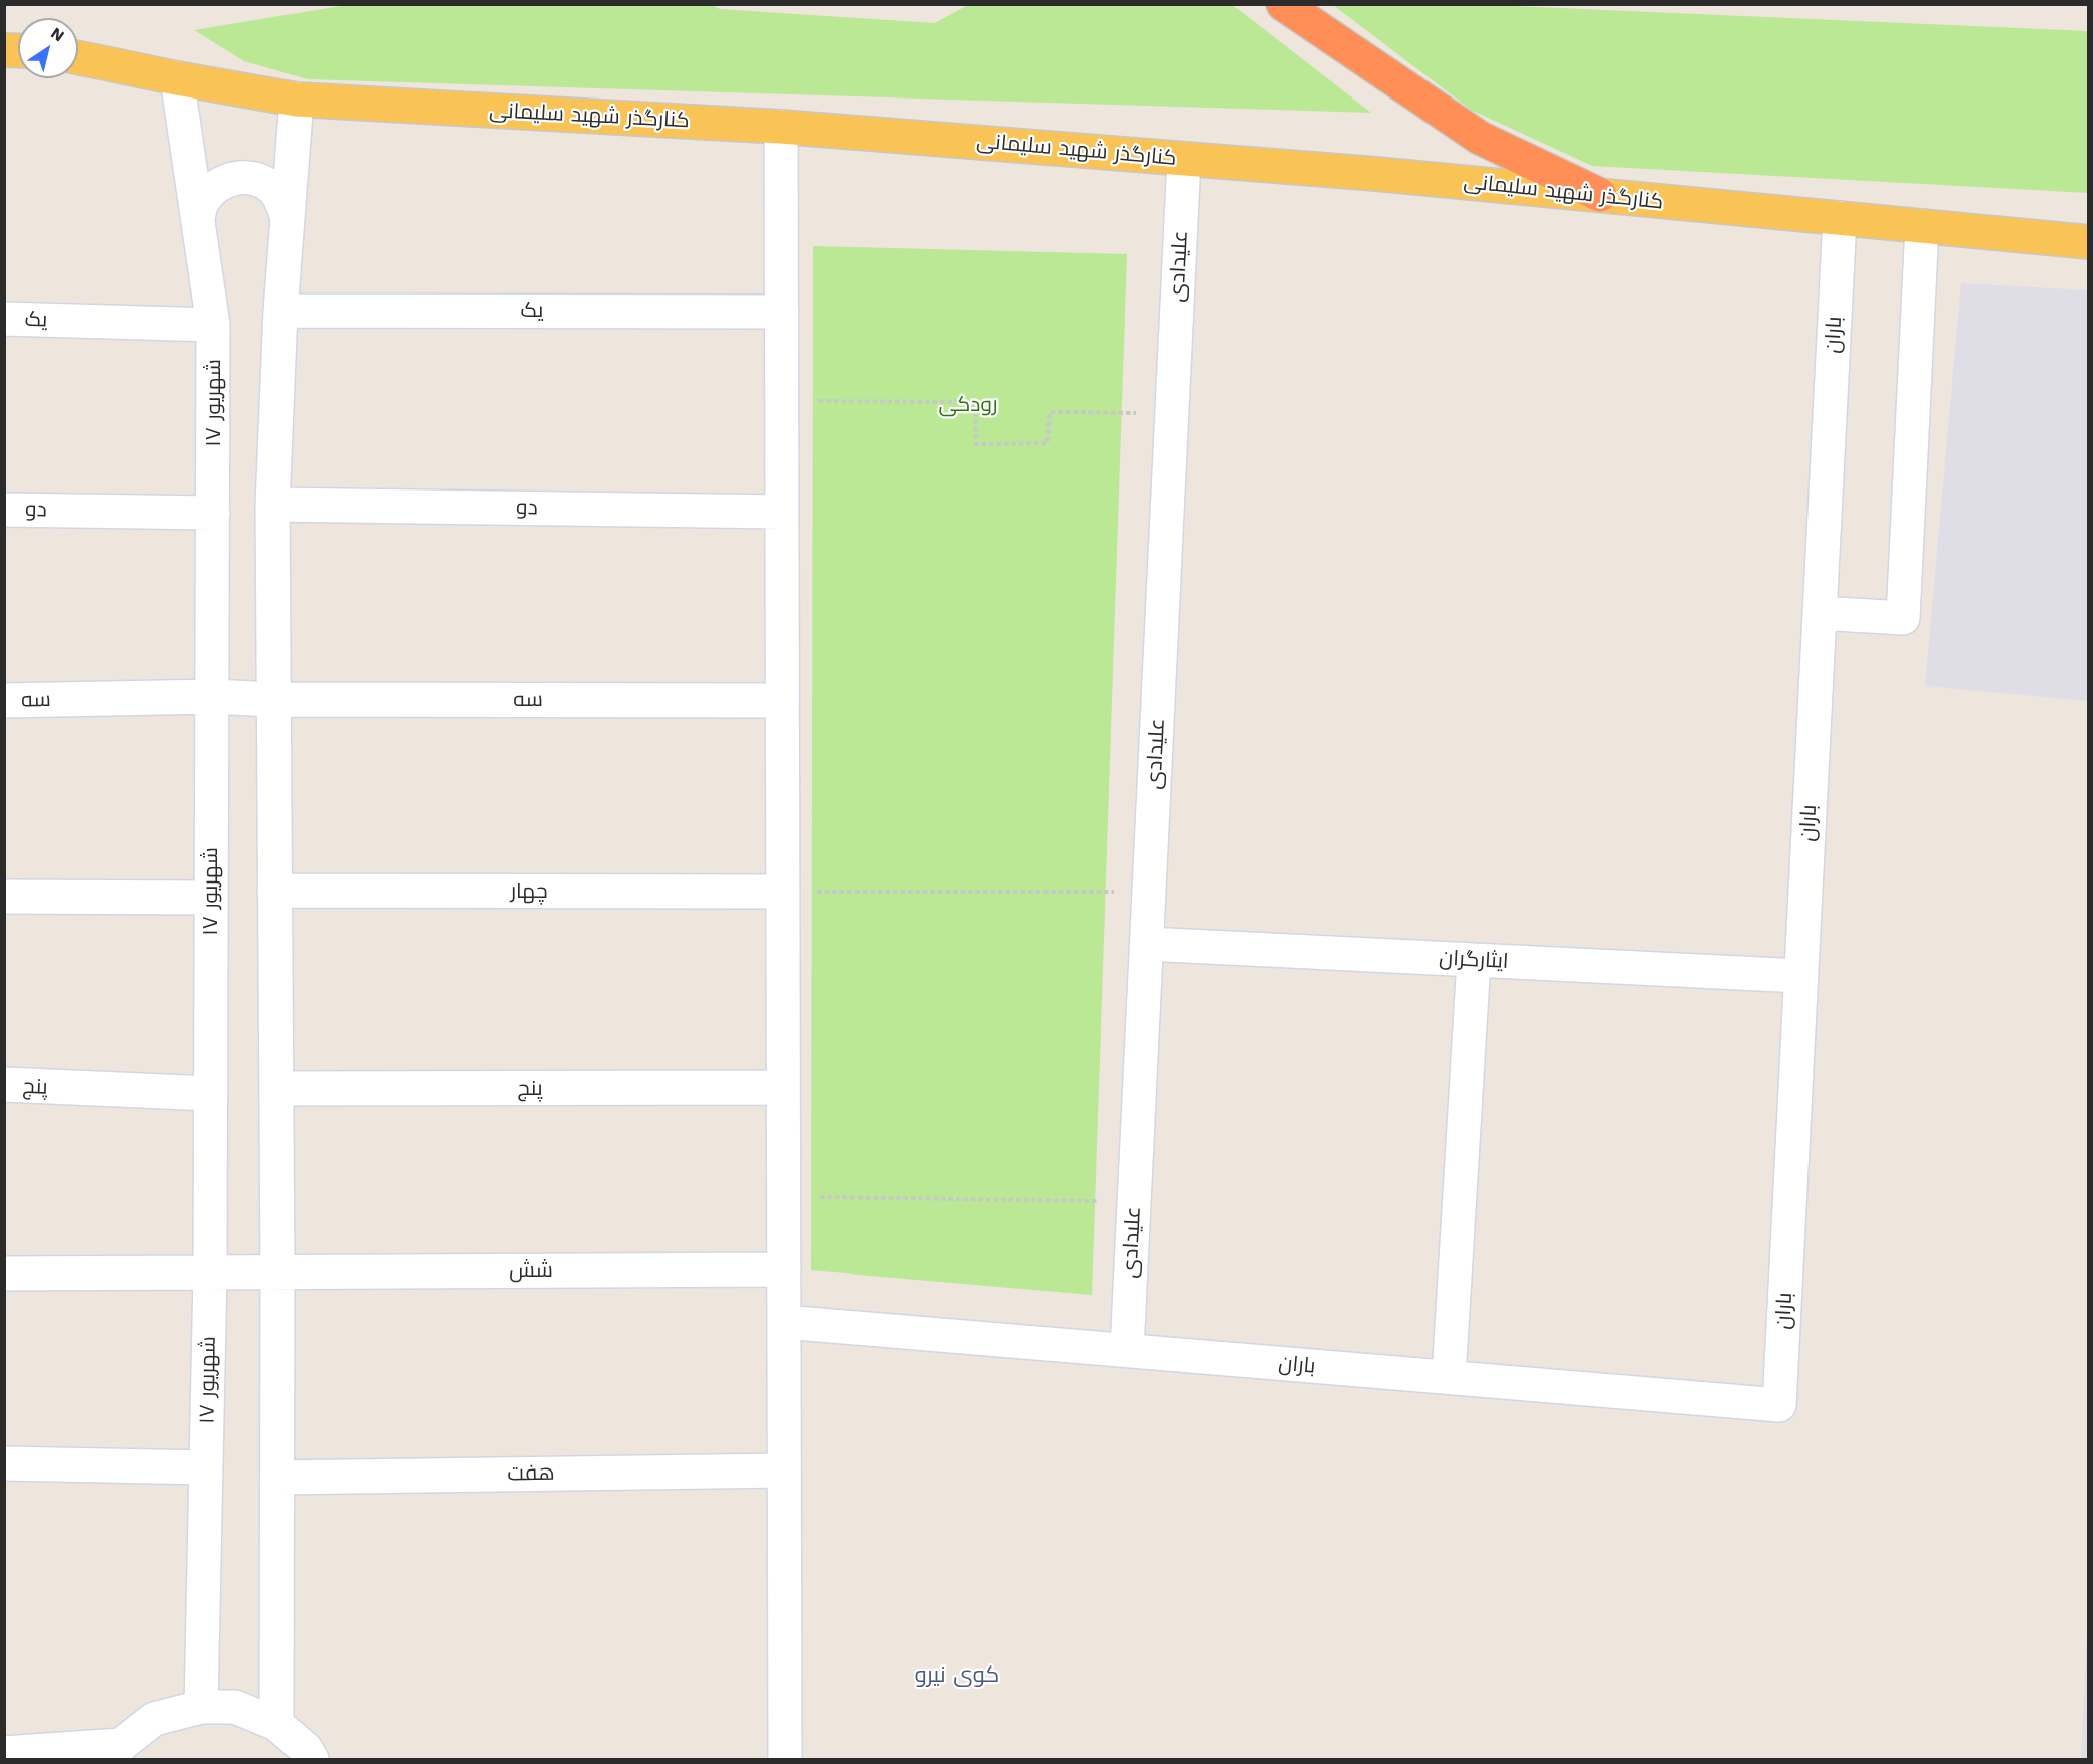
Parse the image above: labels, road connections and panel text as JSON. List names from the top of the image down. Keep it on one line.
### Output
{"streets":{"main road":["کنارگذر شهید سلیمانی"],"street":["علیدادی","یک","باران","۱۷ شهریور","دو","سه","چهار","ایثارگران","پنج","شش","هفت"]},"crossings":[["کنارگذر شهید سلیمانی","علیدادی"],["کنارگذر شهید سلیمانی","باران"],["کنارگذر شهید سلیمانی","۱۷ شهریور"],["علیدادی","باران"],["علیدادی","ایثارگران"],["یک","۱۷ شهریور"],["باران","ایثارگران"],["۱۷ شهریور","دو"],["۱۷ شهریور","سه"],["۱۷ شهریور","پنج"],["۱۷ شهریور","شش"]],"districts":["کوی نیرو"],"parks":["رودکی"],"north":"top right"}
